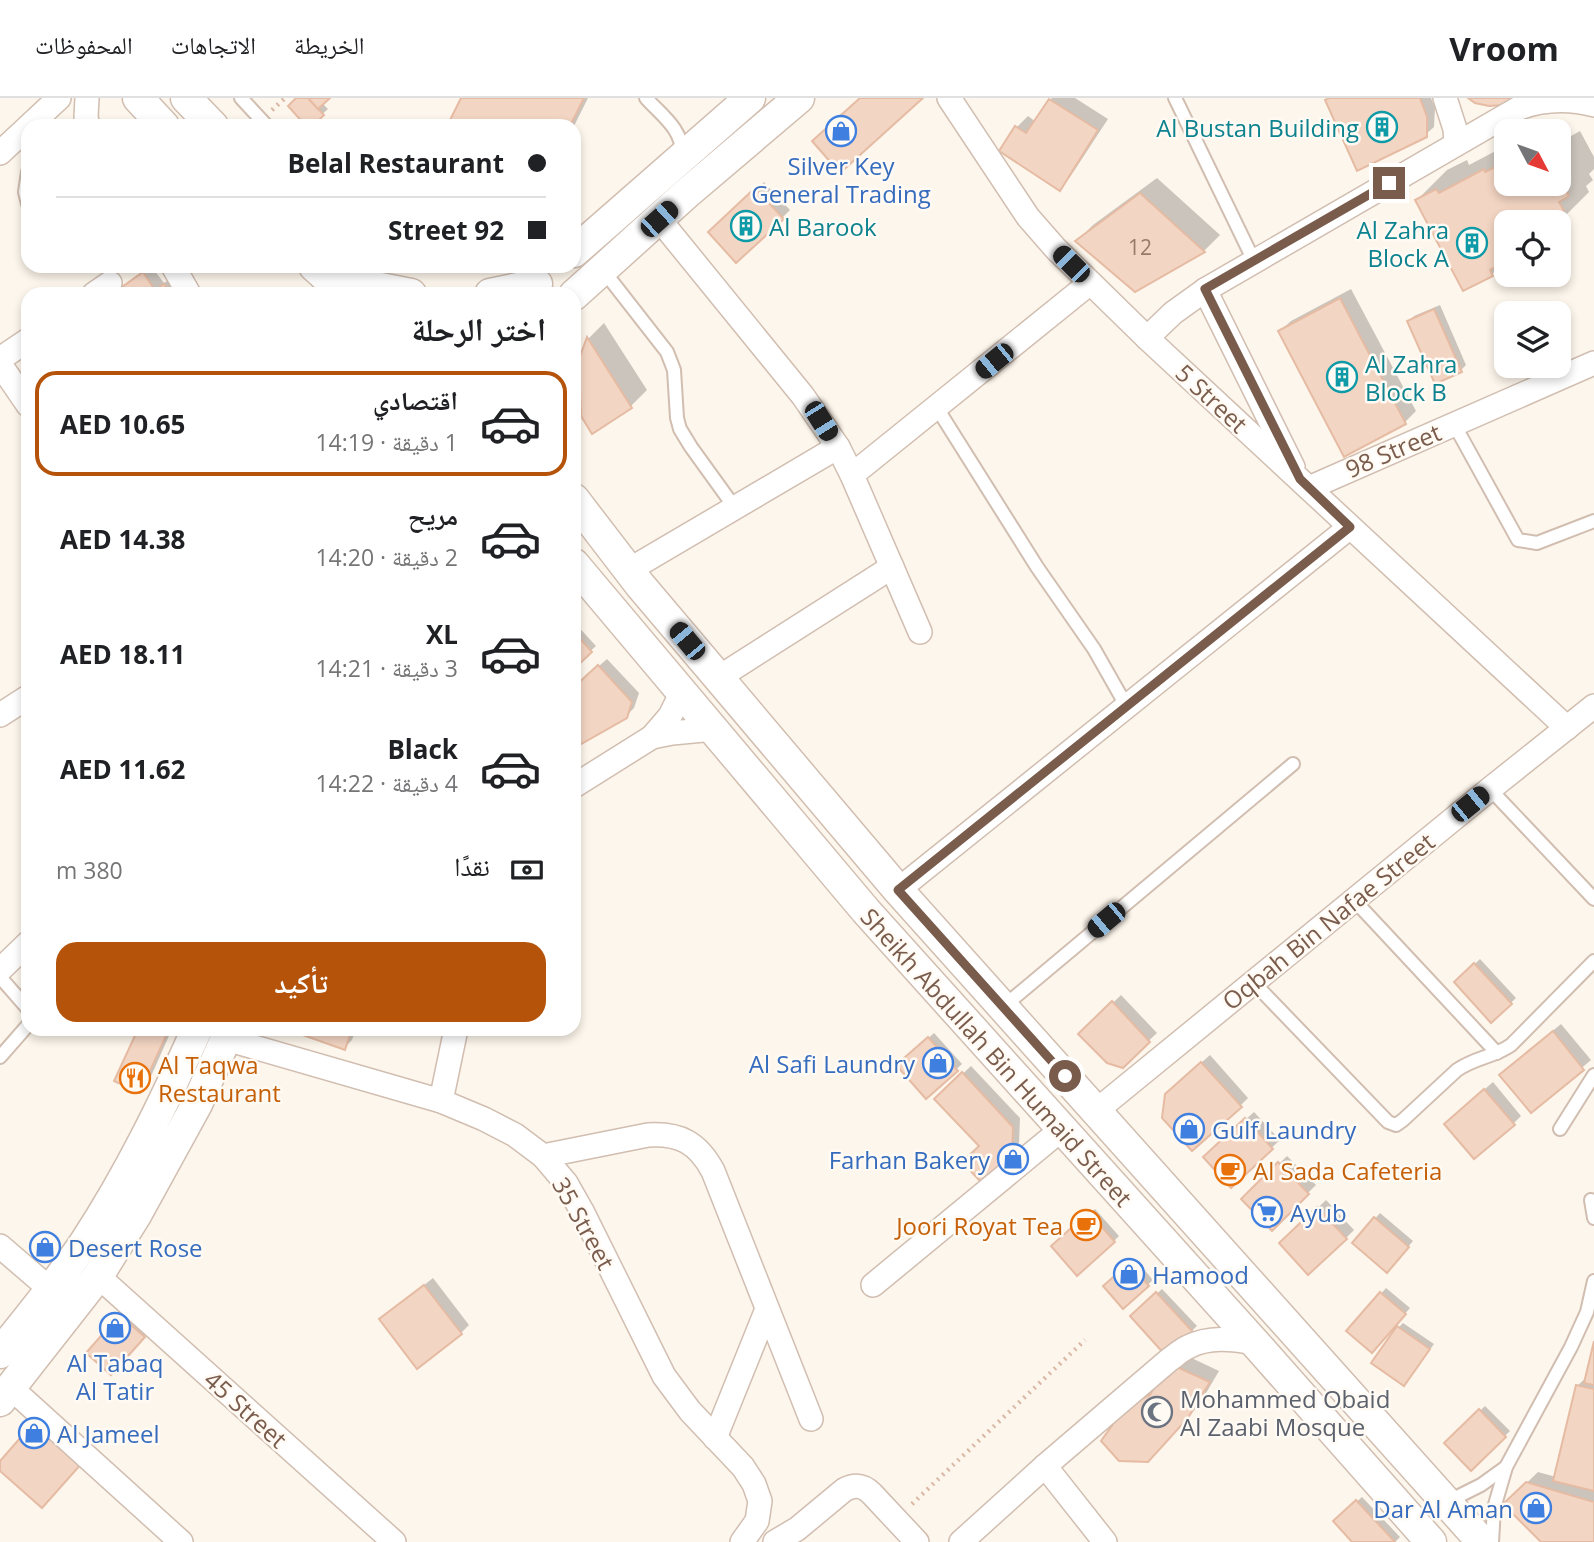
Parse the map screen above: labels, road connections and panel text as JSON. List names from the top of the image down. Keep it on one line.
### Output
{"streets":{"street":["5 Street","98 Street","Oqbah Bin Nafae Street","Sheikh Abdullah Bin Humaid Street","35 Street","45 Street"]},"crossings":[["5 Street","98 Street"],["5 Street","Oqbah Bin Nafae Street"],["Oqbah Bin Nafae Street","Sheikh Abdullah Bin Humaid Street"]],"places":{"building":["Al Bustan Building","Al Barook","Al Zahra Block A","Al Zahra Block B"],"shop":["Silver Key General Trading","Al Safi Laundry","Gulf Laundry","Farhan Bakery","Desert Rose","Hamood","Al Tabaq Al Tatir","Al Jameel","Dar Al Aman"],"restaurant":["Al Taqwa Restaurant"],"cafe":["Al Sada Cafeteria","Joori Royat Tea"],"supermarket":["Ayub"],"mosque":["Mohammed Obaid Al Zaabi Mosque"]},"house_numbers":["12"],"north":"bottom right","page":{"header":"Vroom","nav":["الخريطة","الاتجاهات","المحفوظات"],"banner":["Belal Restaurant","92 Street"],"heading":"اختر الرحلة","list":[{"name":"اقتصادي","note":"1 دقيقة · 14:19","value":"AED 10.65"},{"name":"مريح","note":"2 دقيقة · 14:20","value":"AED 14.38"},{"name":"XL","note":"3 دقيقة · 14:21","value":"AED 18.11"},{"name":"Black","note":"4 دقيقة · 14:22","value":"AED 11.62"}],"pay":["نقدًا","380 m"],"buttons":"تأكيد"}}
